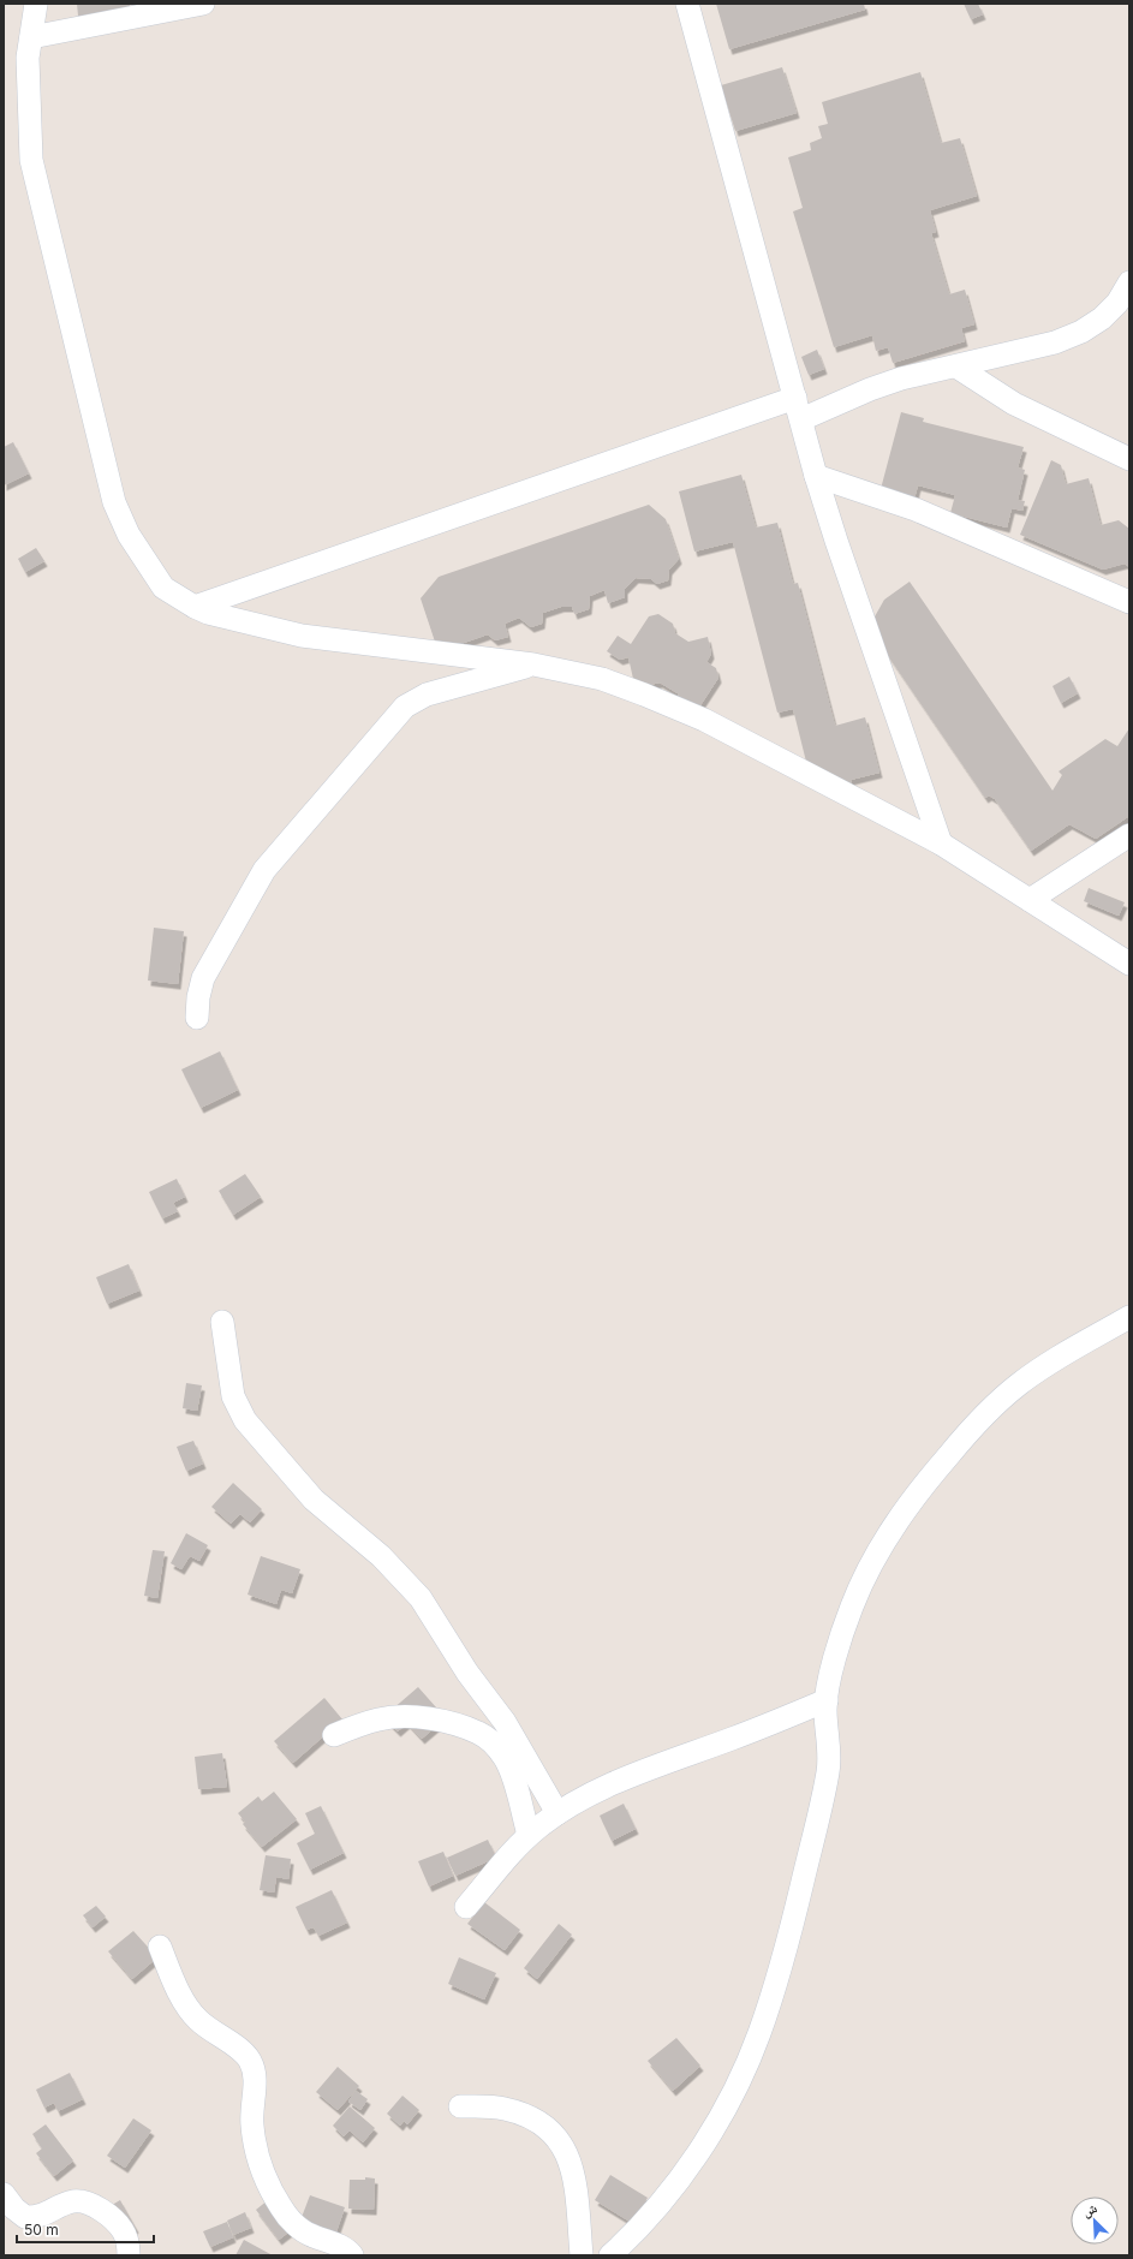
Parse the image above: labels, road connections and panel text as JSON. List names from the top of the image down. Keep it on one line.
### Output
{"scale_bar":"50 m","north":"top left"}
